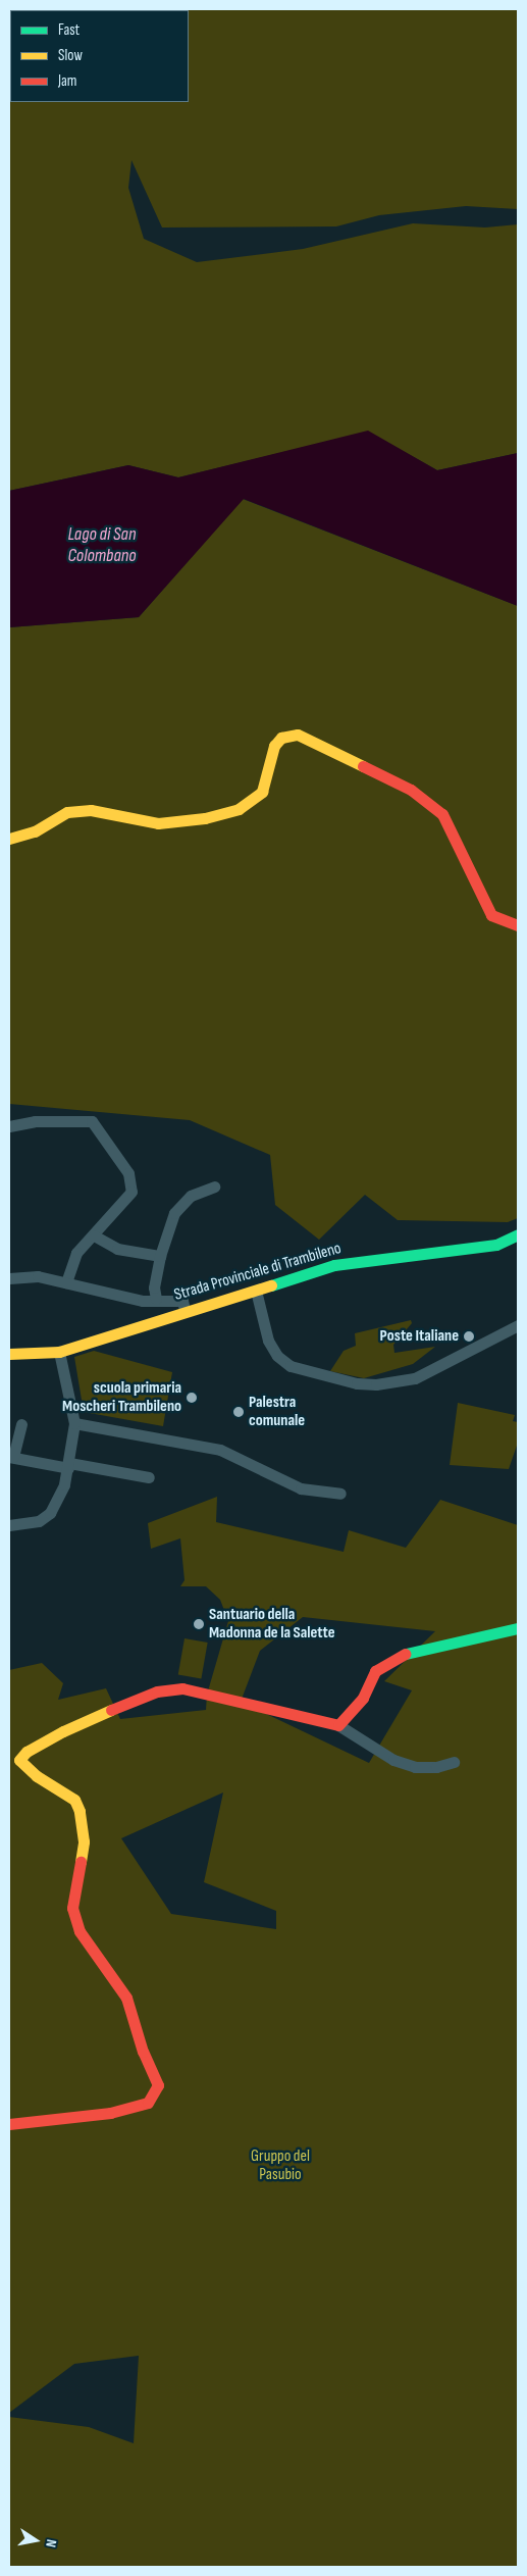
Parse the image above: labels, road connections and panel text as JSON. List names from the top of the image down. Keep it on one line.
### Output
{"streets":{"street":["Strada Provinciale di Trambileno"]},"water":["Lago di San Colombano"],"parks":["Gruppo del Pasubio"],"places":["Poste Italiane","scuola primaria Moscheri Trambileno","Palestra comunale","Santuario della Madonna de la Salette"],"legend":["Fast","Slow","Jam"],"north":"right"}
